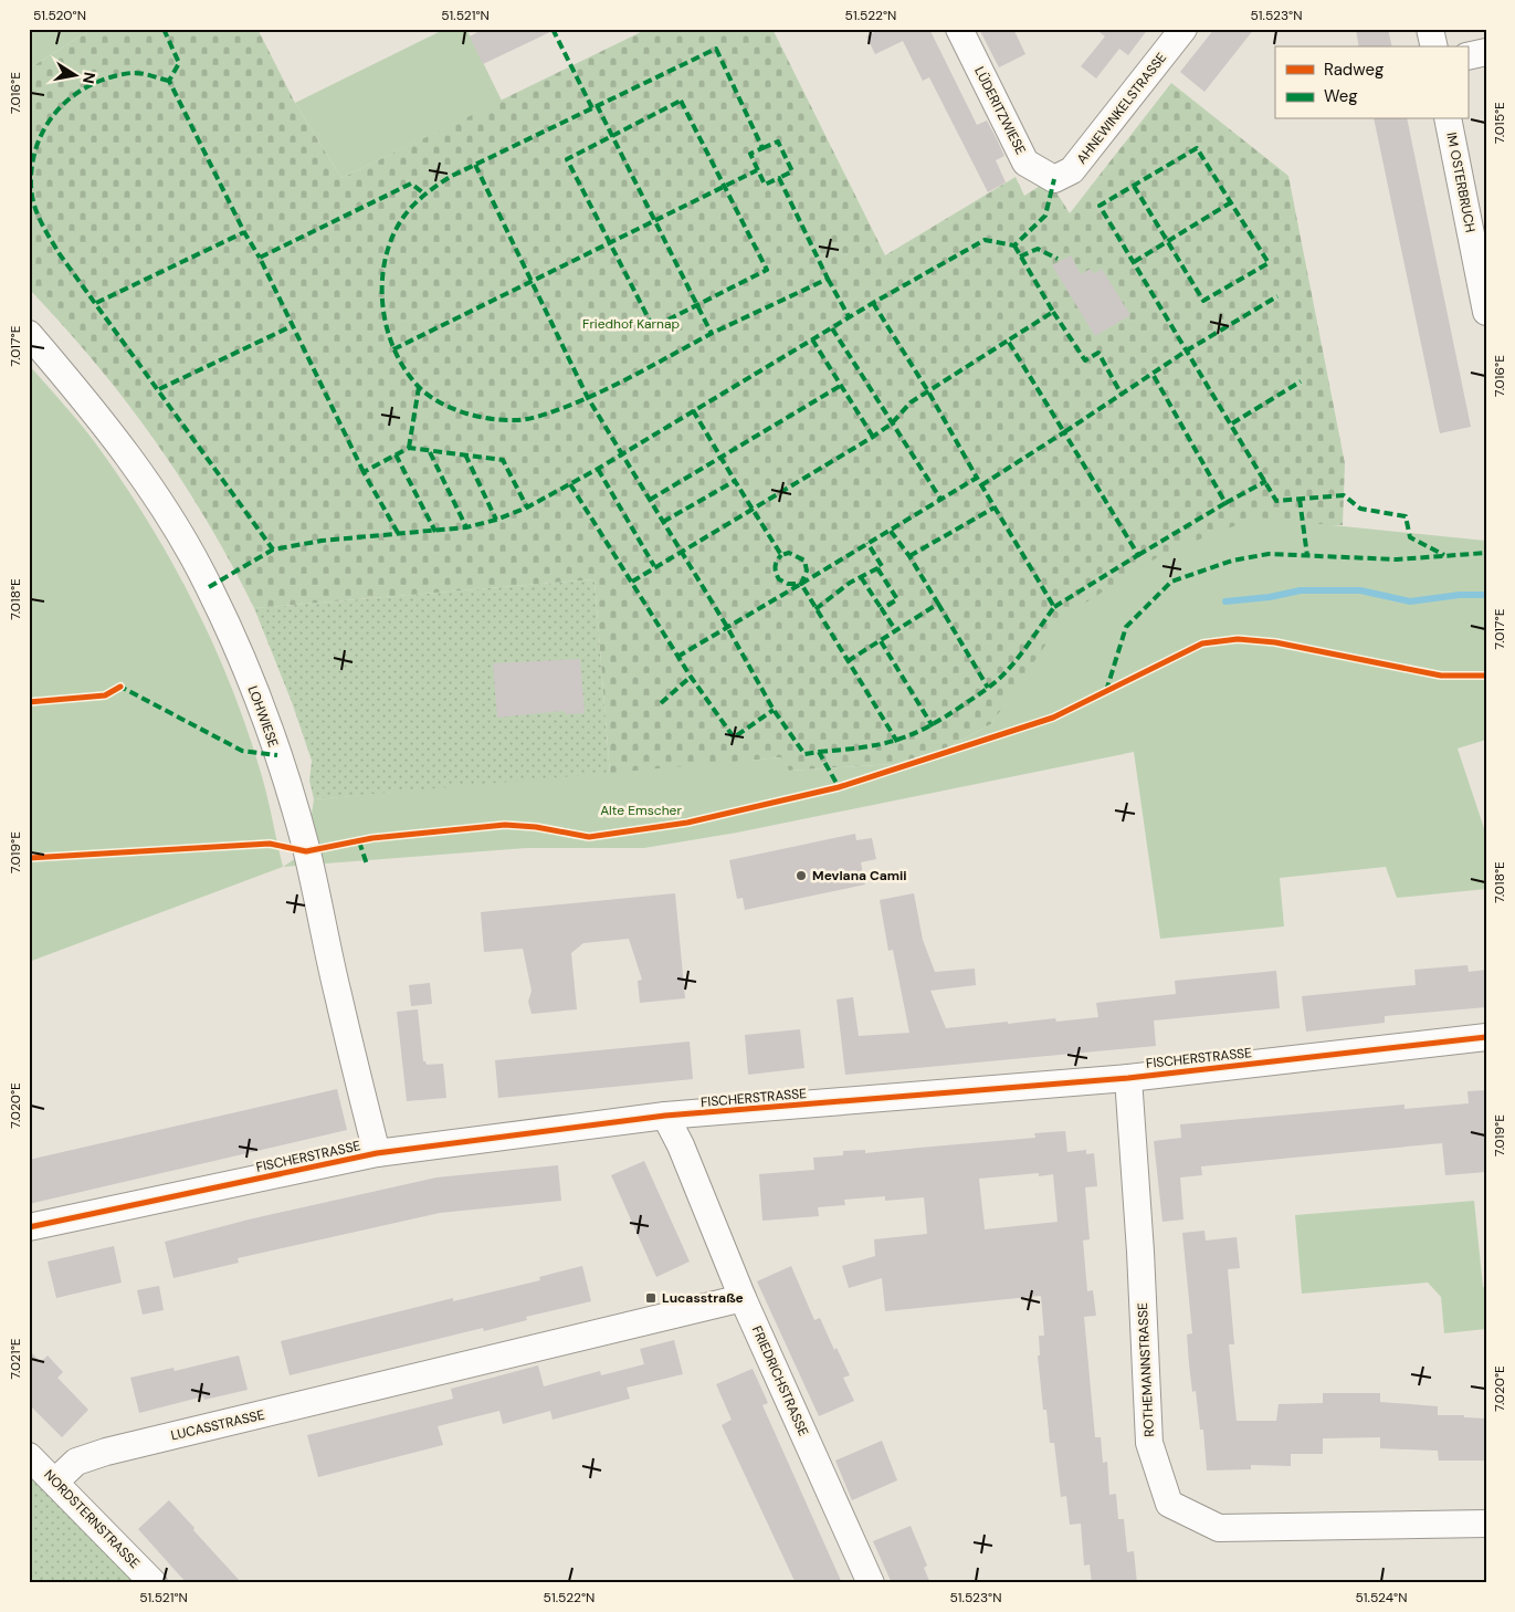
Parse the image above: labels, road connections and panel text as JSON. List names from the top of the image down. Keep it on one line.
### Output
{"streets":{"street":["AHNEWINKELSTRASSE","LÜDERITZWIESE","IM OSTERBRUCH","LOHWIESE","FISCHERSTRASSE","ROTHEMANNSTRASSE","FRIEDRICHSTRASSE","LUCASSTRASSE","NORDSTERNSTRASSE"]},"crossings":[["AHNEWINKELSTRASSE","LÜDERITZWIESE"],["LOHWIESE","FISCHERSTRASSE"],["FISCHERSTRASSE","ROTHEMANNSTRASSE"],["FISCHERSTRASSE","FRIEDRICHSTRASSE"],["FRIEDRICHSTRASSE","LUCASSTRASSE"],["LUCASSTRASSE","NORDSTERNSTRASSE"]],"parks":["Friedhof Karnap","Alte Emscher"],"places":{"other":["Mevlana Camii"],"transit":["Lucasstraße"]},"legend":["Radweg","Weg"],"north":"right","coordinates":["51.520°N","51.521°N","51.522°N","51.523°N","7.016°E","7.015°E","7.017°E","7.018°E","7.019°E","7.020°E","7.021°E","51.524°N"]}
